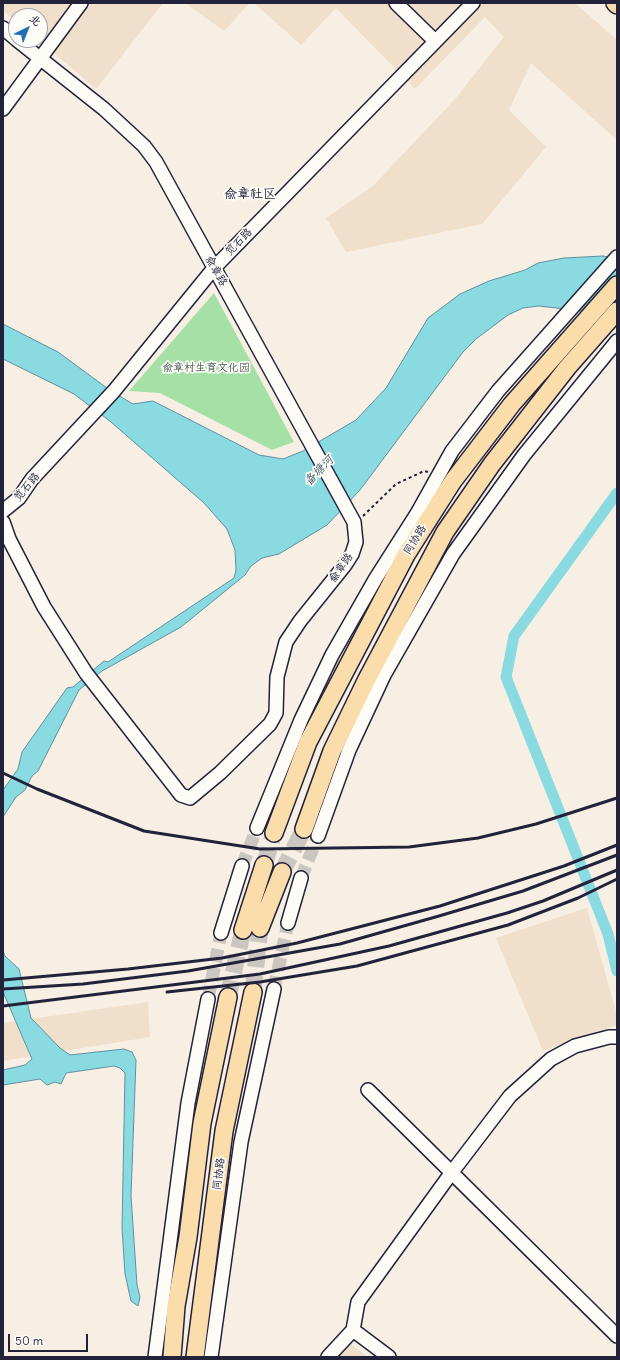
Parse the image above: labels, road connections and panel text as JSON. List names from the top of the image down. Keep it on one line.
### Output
{"streets":{"main road":["同协路"],"street":["笕石路","俞章路"]},"crossings":[["笕石路","俞章路"]],"districts":["俞章社区"],"water":["备塘河"],"parks":["俞章村生育文化园"],"scale_bar":"50 m","north":"top right"}
